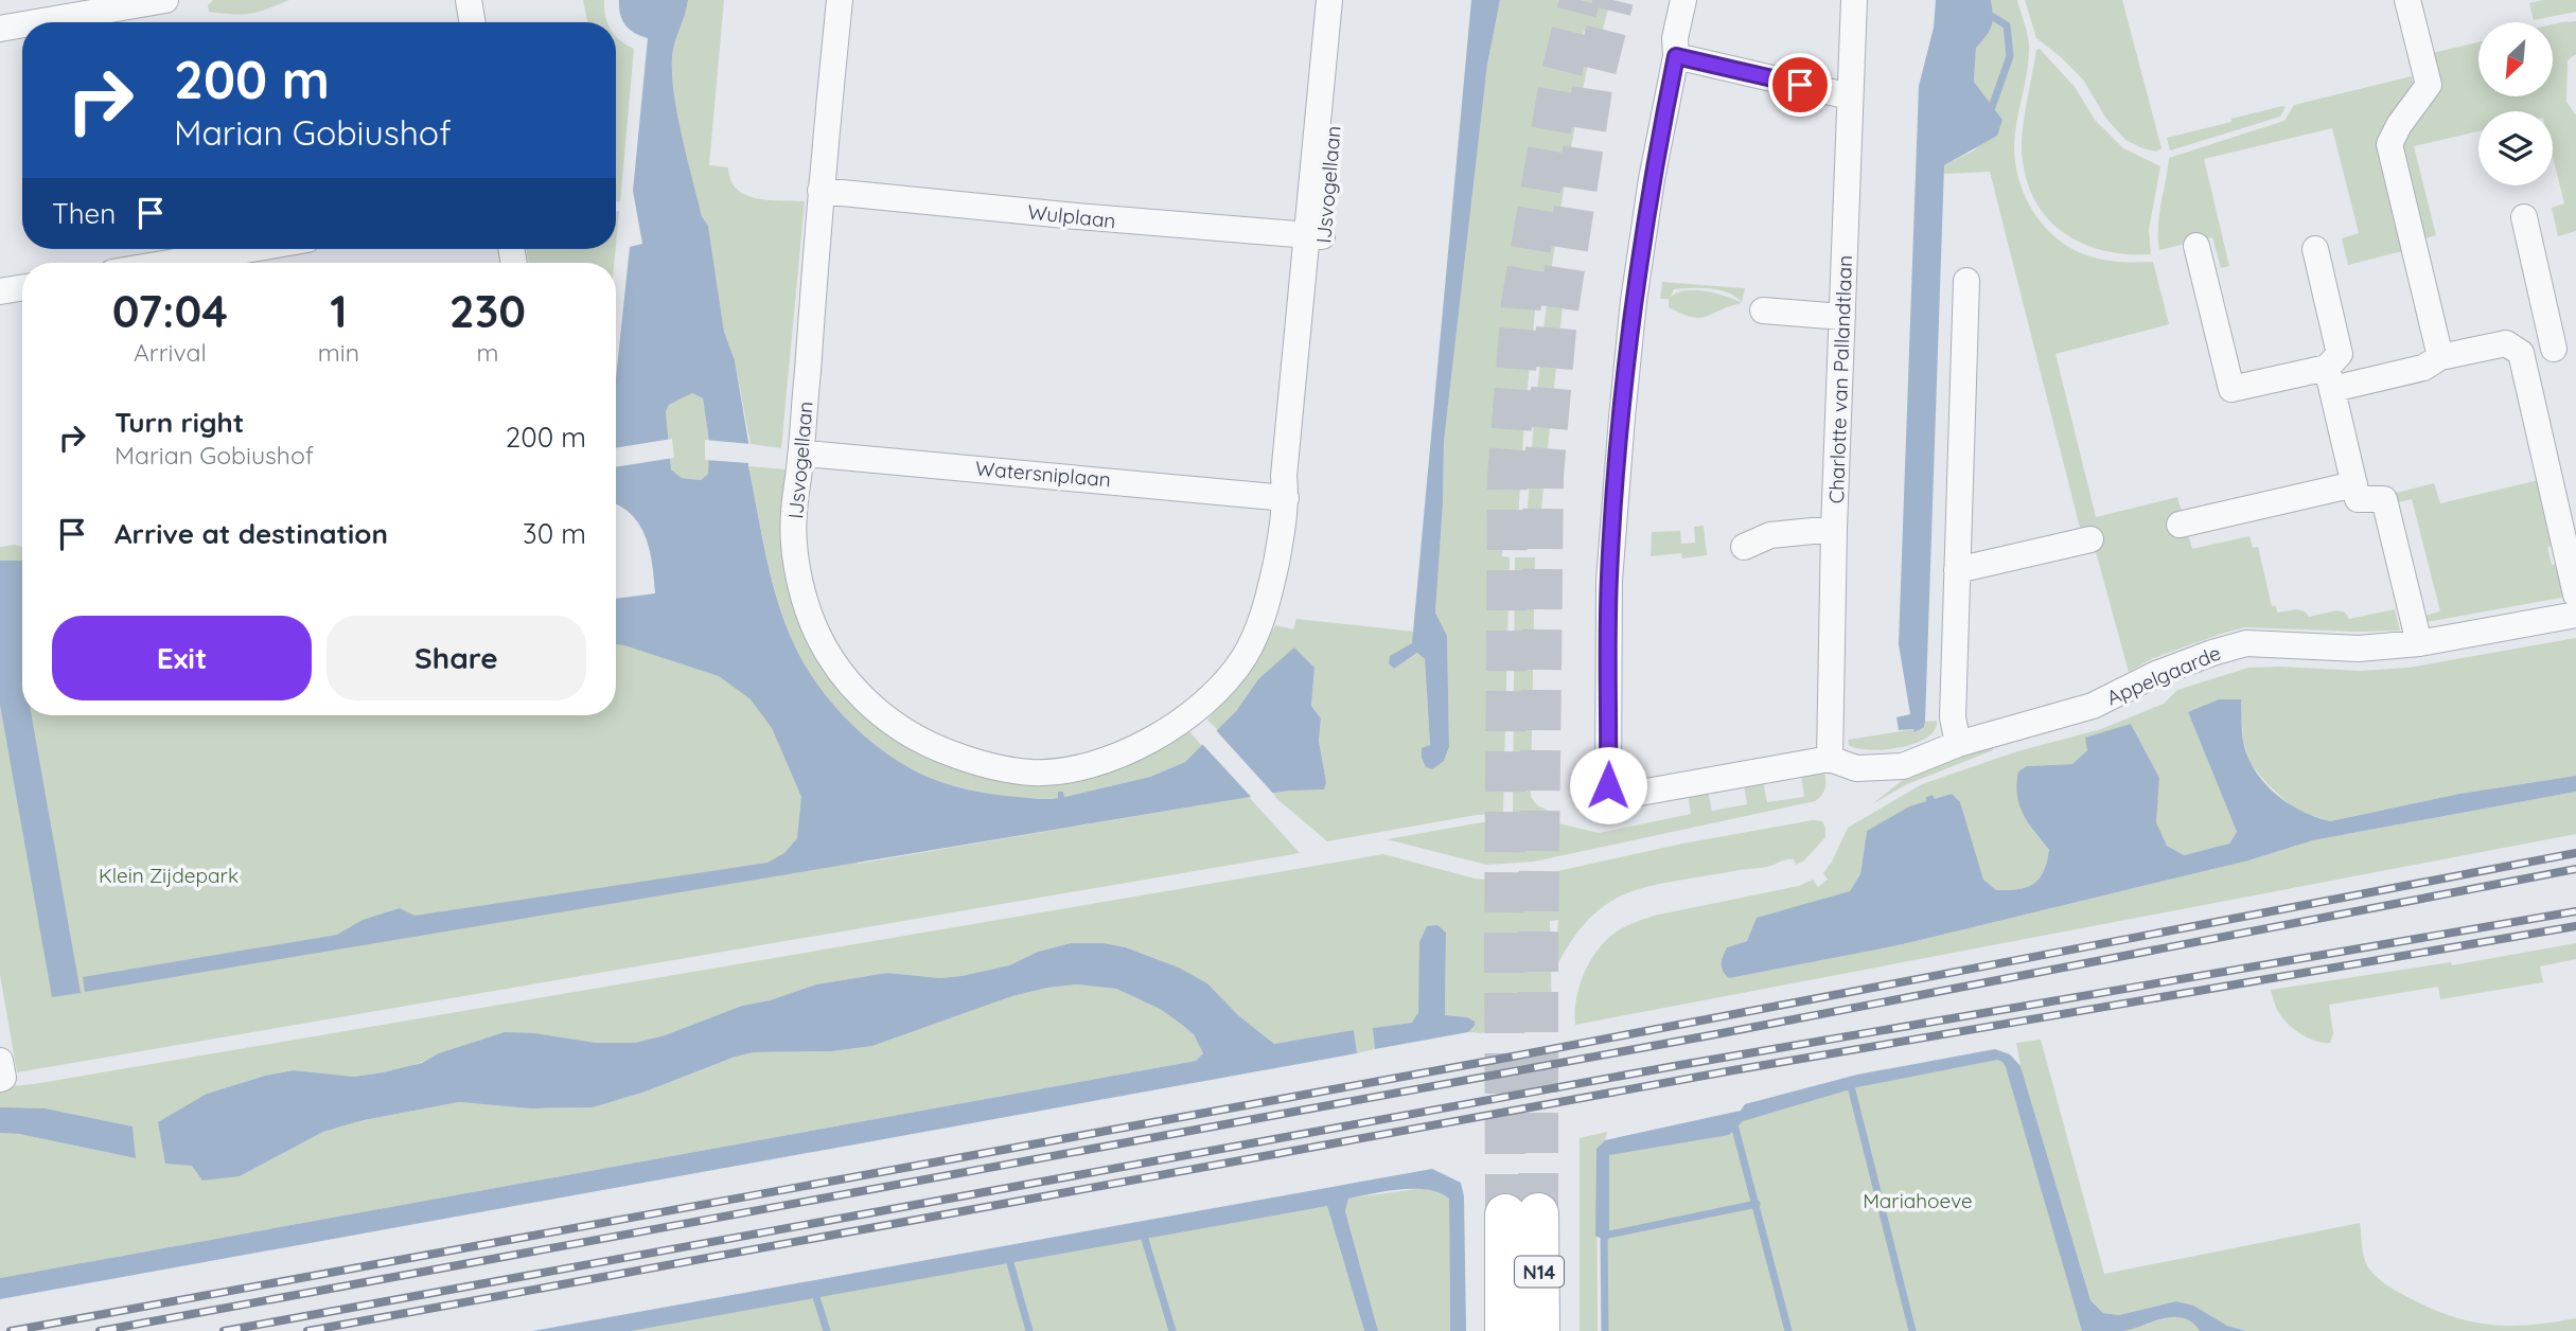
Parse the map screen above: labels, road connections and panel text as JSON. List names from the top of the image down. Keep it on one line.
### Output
{"streets":{"main road":["N14"],"street":["IJsvogellaan","Wulplaan","Charlotte van Pallandtlaan","Watersniplaan","Appelgaarde"]},"crossings":[["IJsvogellaan","Wulplaan"],["IJsvogellaan","Watersniplaan"],["Charlotte van Pallandtlaan","Appelgaarde"]],"parks":["Klein Zijdepark","Mariahoeve"],"north":"bottom left","page":{"turn":["200 m","Marian Gobiushof"],"then":"Then","eta":["07:04","Arrival","1","min","230","m"],"list":[{"name":"Turn right","note":"Marian Gobiushof","value":"200 m"},{"name":"Arrive at destination","value":"30 m"}],"buttons":["Exit","Share"]}}
